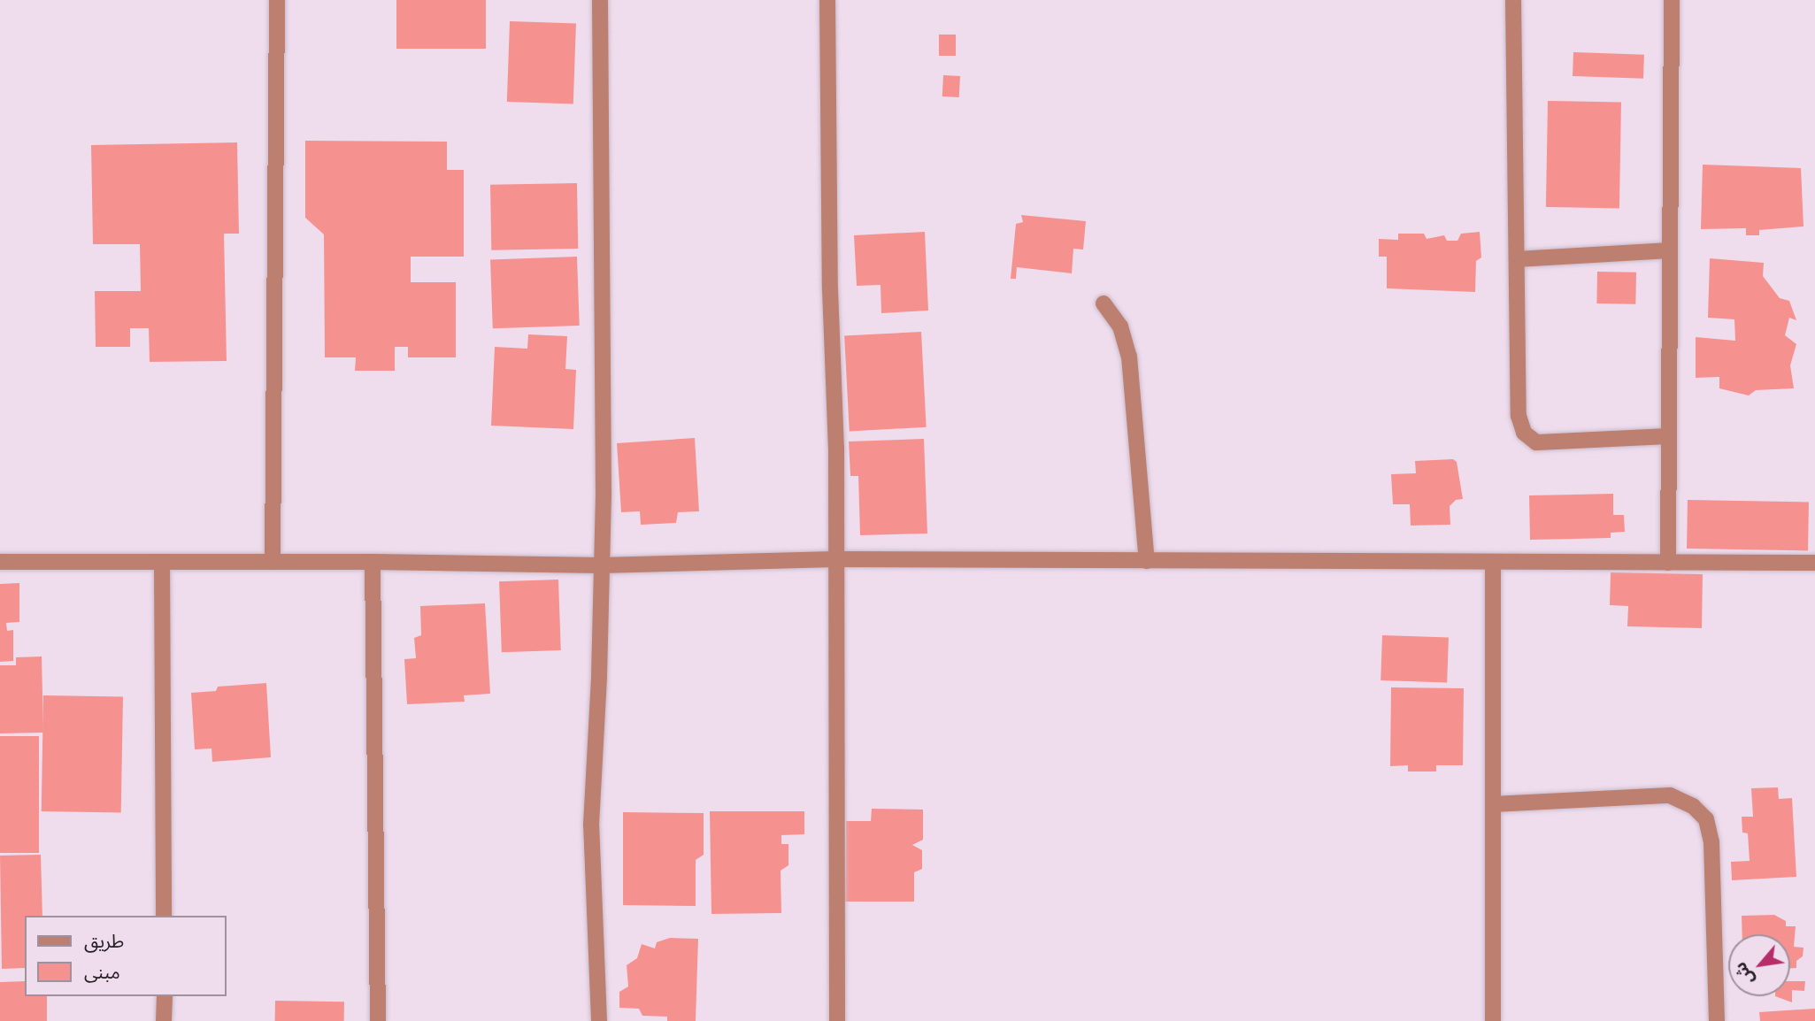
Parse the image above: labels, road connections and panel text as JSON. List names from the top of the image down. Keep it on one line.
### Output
{"legend":["طريق","مبنى"],"north":"bottom left"}
